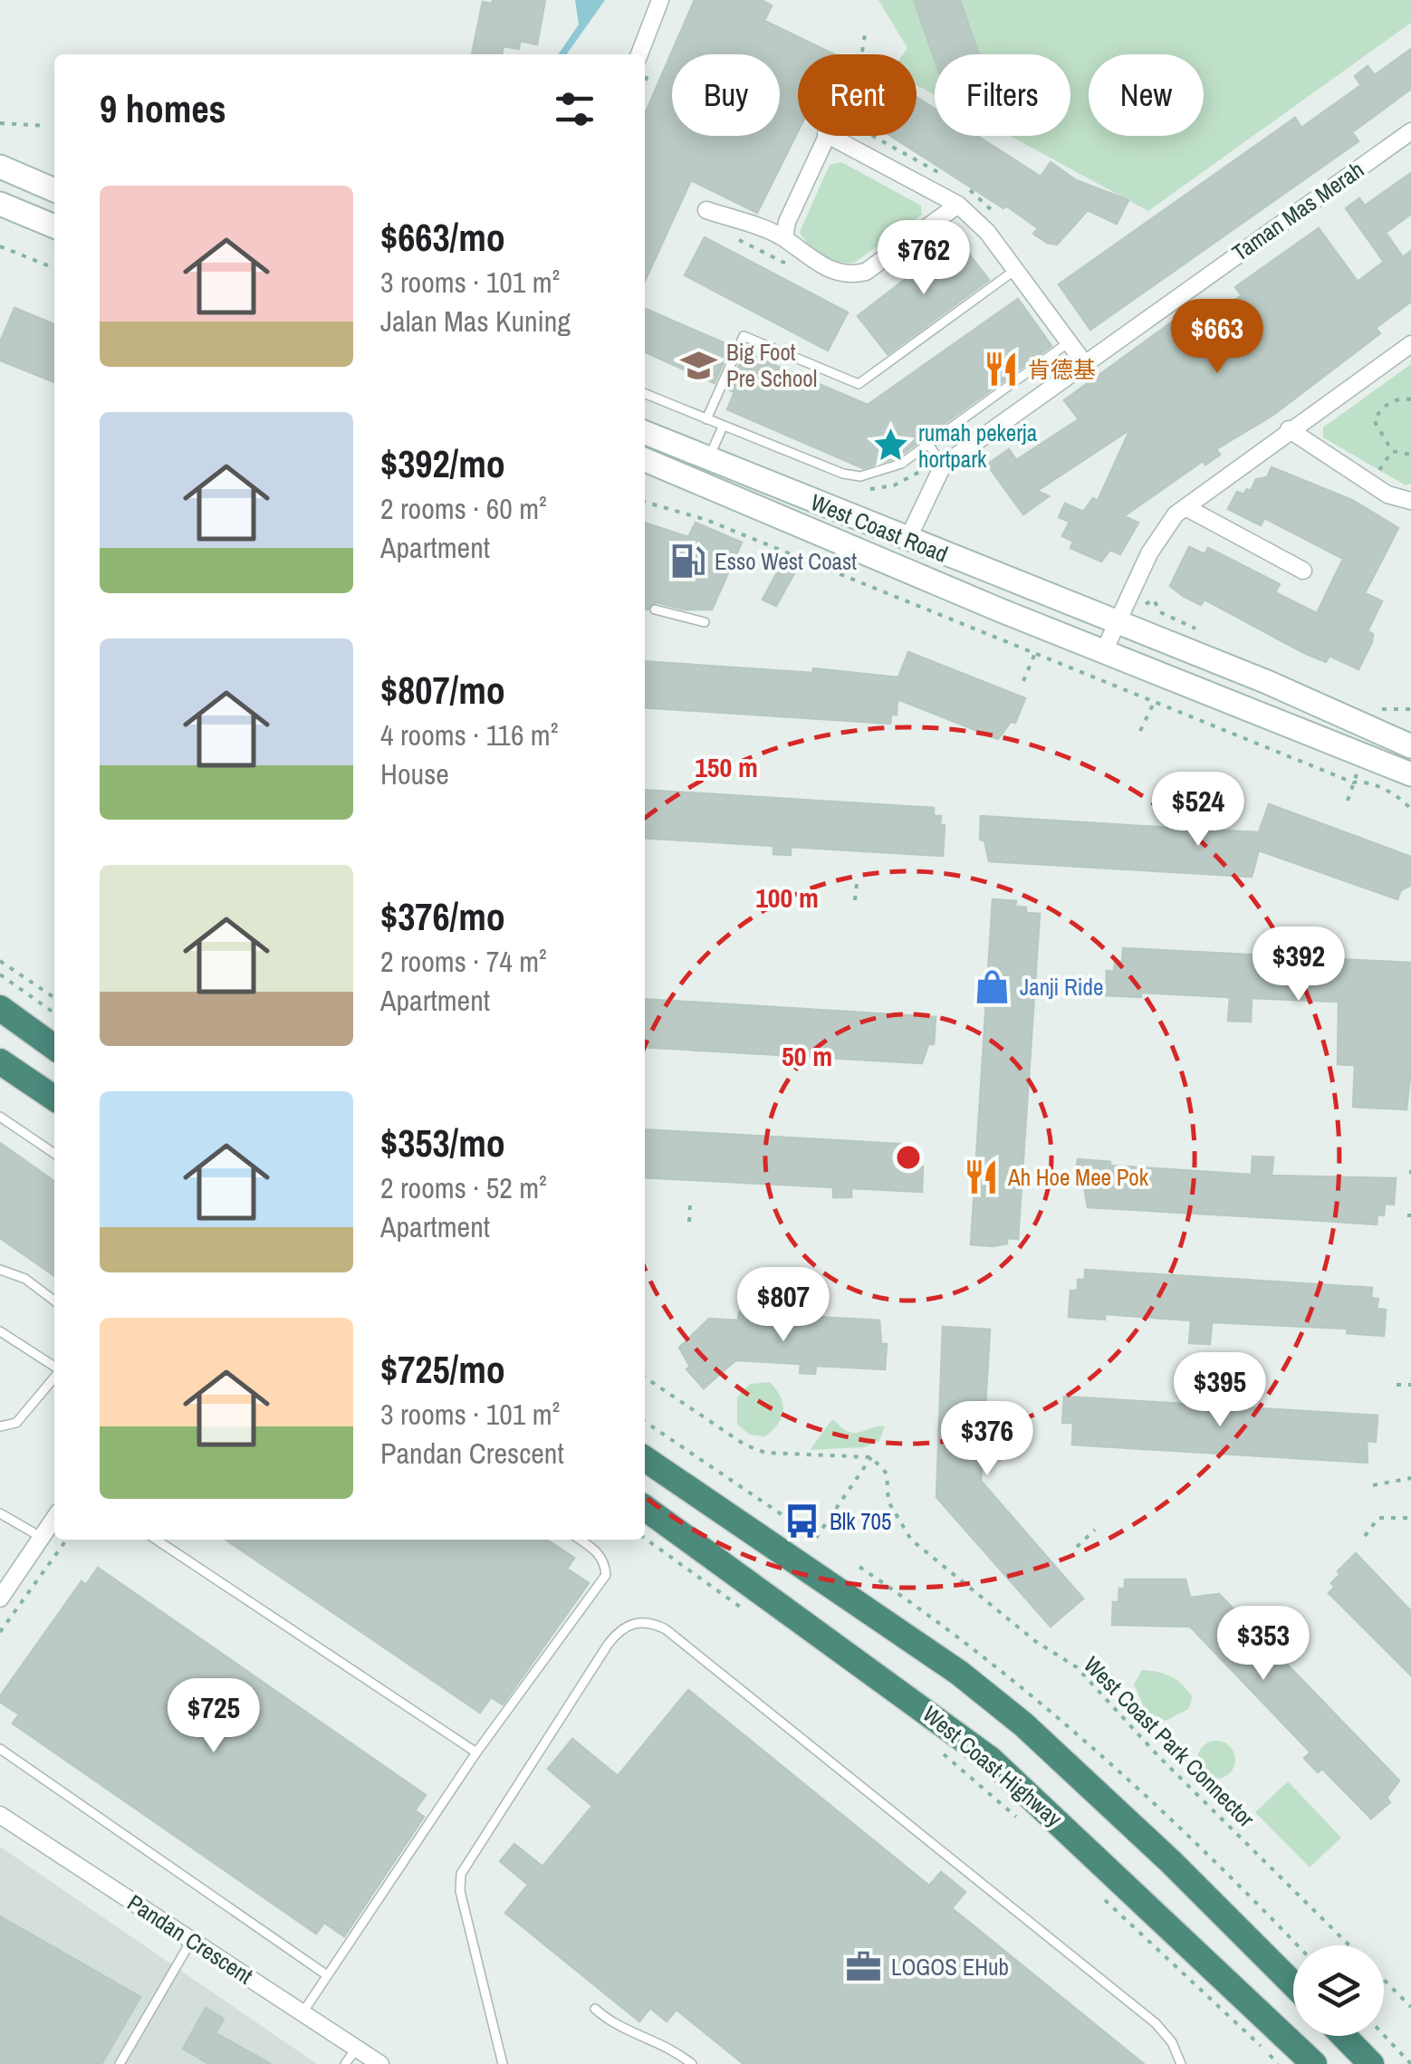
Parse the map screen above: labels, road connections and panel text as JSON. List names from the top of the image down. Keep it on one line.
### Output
{"streets":{"highway":["West Coast Highway"],"main road":["West Coast Road"],"street":["Taman Mas Merah","Pandan Crescent"],"path":["West Coast Park Connector"]},"crossings":[["Taman Mas Merah","West Coast Road"]],"places":{"school or university":["Big Foot Pre School"],"restaurant":["肯德基","Ah Hoe Mee Pok"],"place":["rumah pekerja hortpark"],"fuel station":["Esso West Coast"],"shop":["Janji Ride"],"bus stop":["Blk 705"],"office":["LOGOS EHub"]},"page":{"chip":["Buy","Rent","Filters","New"],"heading":"9 homes","list":[{"name":"$663/mo","note":"3 rooms · 101 m² · Jalan Mas Kuning"},{"name":"$392/mo","note":"2 rooms · 60 m² · Apartment"},{"name":"$807/mo","note":"4 rooms · 116 m² · House"},{"name":"$376/mo","note":"2 rooms · 74 m² · Apartment"},{"name":"$353/mo","note":"2 rooms · 52 m² · Apartment"},{"name":"$725/mo","note":"3 rooms · 101 m² · Pandan Crescent"}],"price":["$762","$663","$524","$392","$807","$395","$376","$353","$725"]},"rings":["150 m","100 m","50 m"]}
